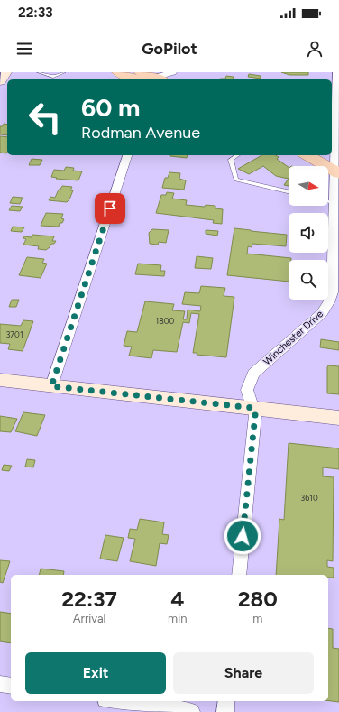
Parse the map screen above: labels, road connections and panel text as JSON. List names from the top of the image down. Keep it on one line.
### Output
{"streets":{"street":["Winchester Drive"]},"house_numbers":["1800","3701","3610"],"north":"right","page":{"status":"22:33","header":"GoPilot","turn":["60 m","Rodman Avenue"],"eta":["22:37","Arrival","4","min","280","m"],"buttons":["Exit","Share"]}}
